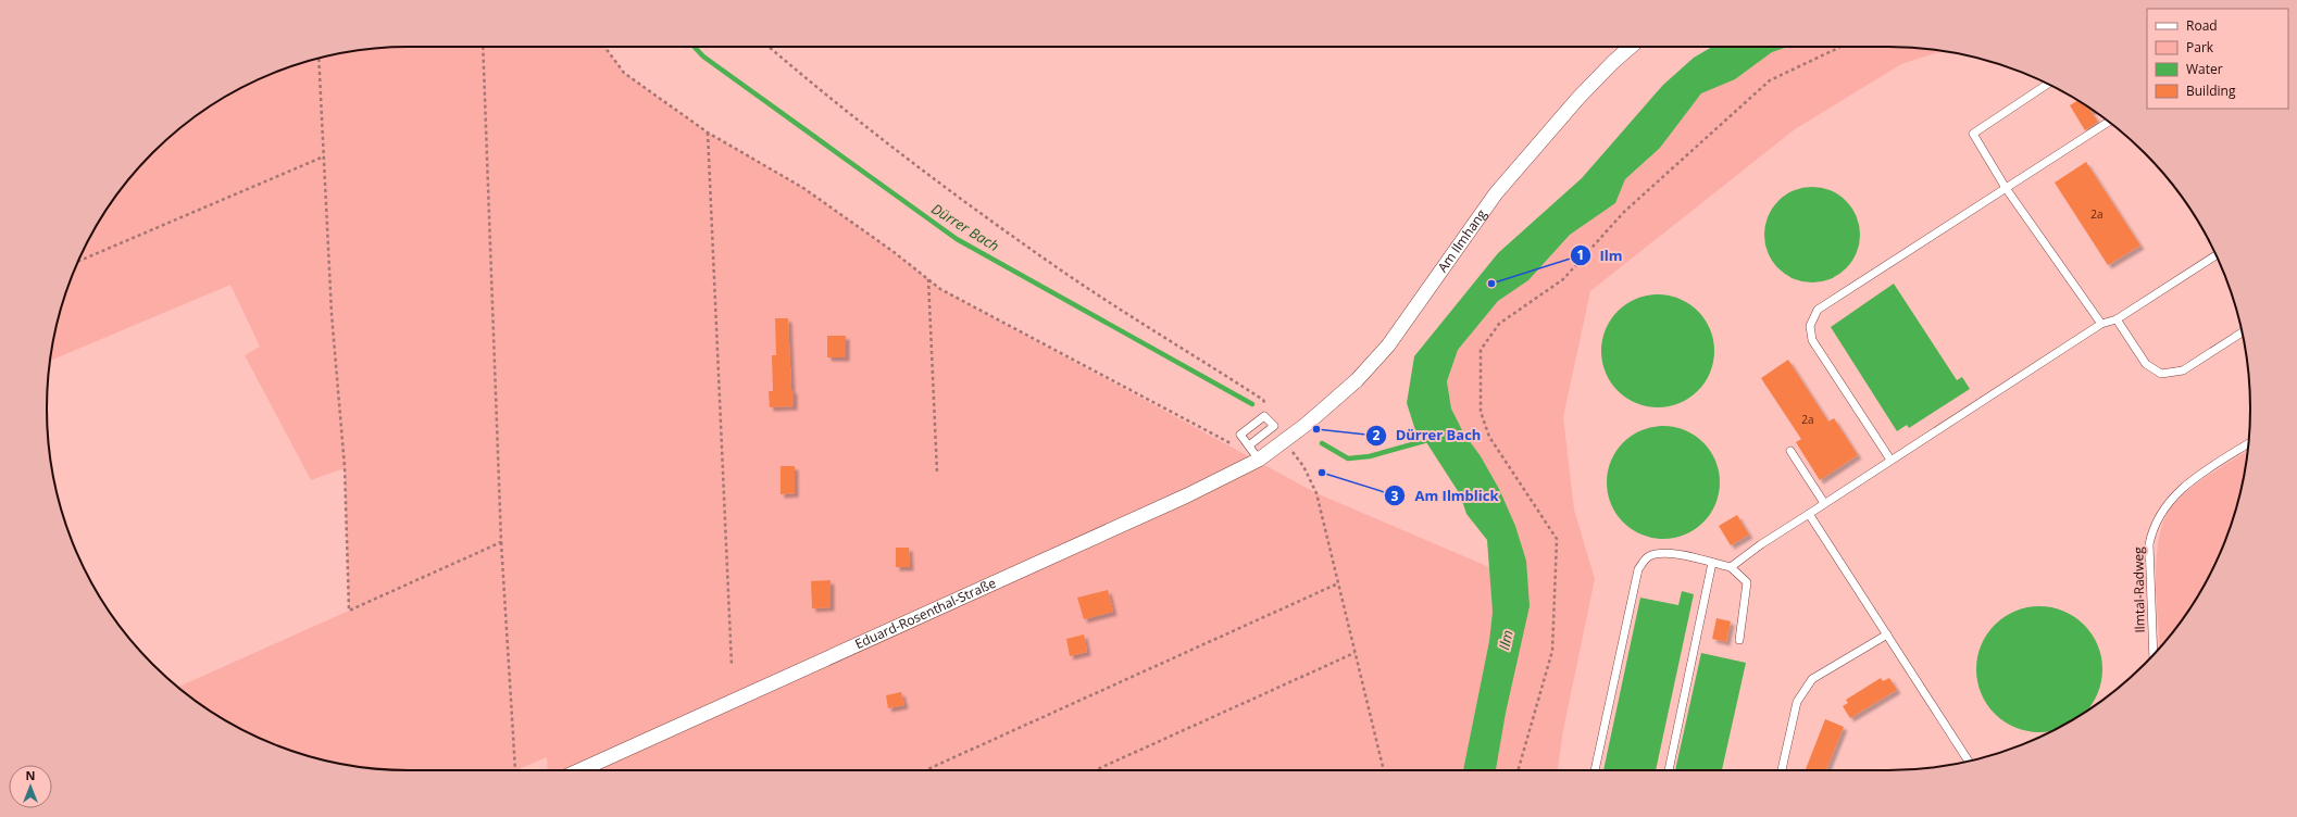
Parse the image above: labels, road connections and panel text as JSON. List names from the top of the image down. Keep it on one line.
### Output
{"streets":{"street":["Am Ilmhang","Eduard-Rosenthal-Straße"],"lane":["Ilmtal-Radweg"]},"crossings":[["Am Ilmhang","Eduard-Rosenthal-Straße"]],"water":["Dürrer Bach","Ilm"],"places":["Ilm","Dürrer Bach","Am Ilmblick"],"house_numbers":["2a","2a"],"legend":["Road","Park","Water","Building"],"north":"top"}
